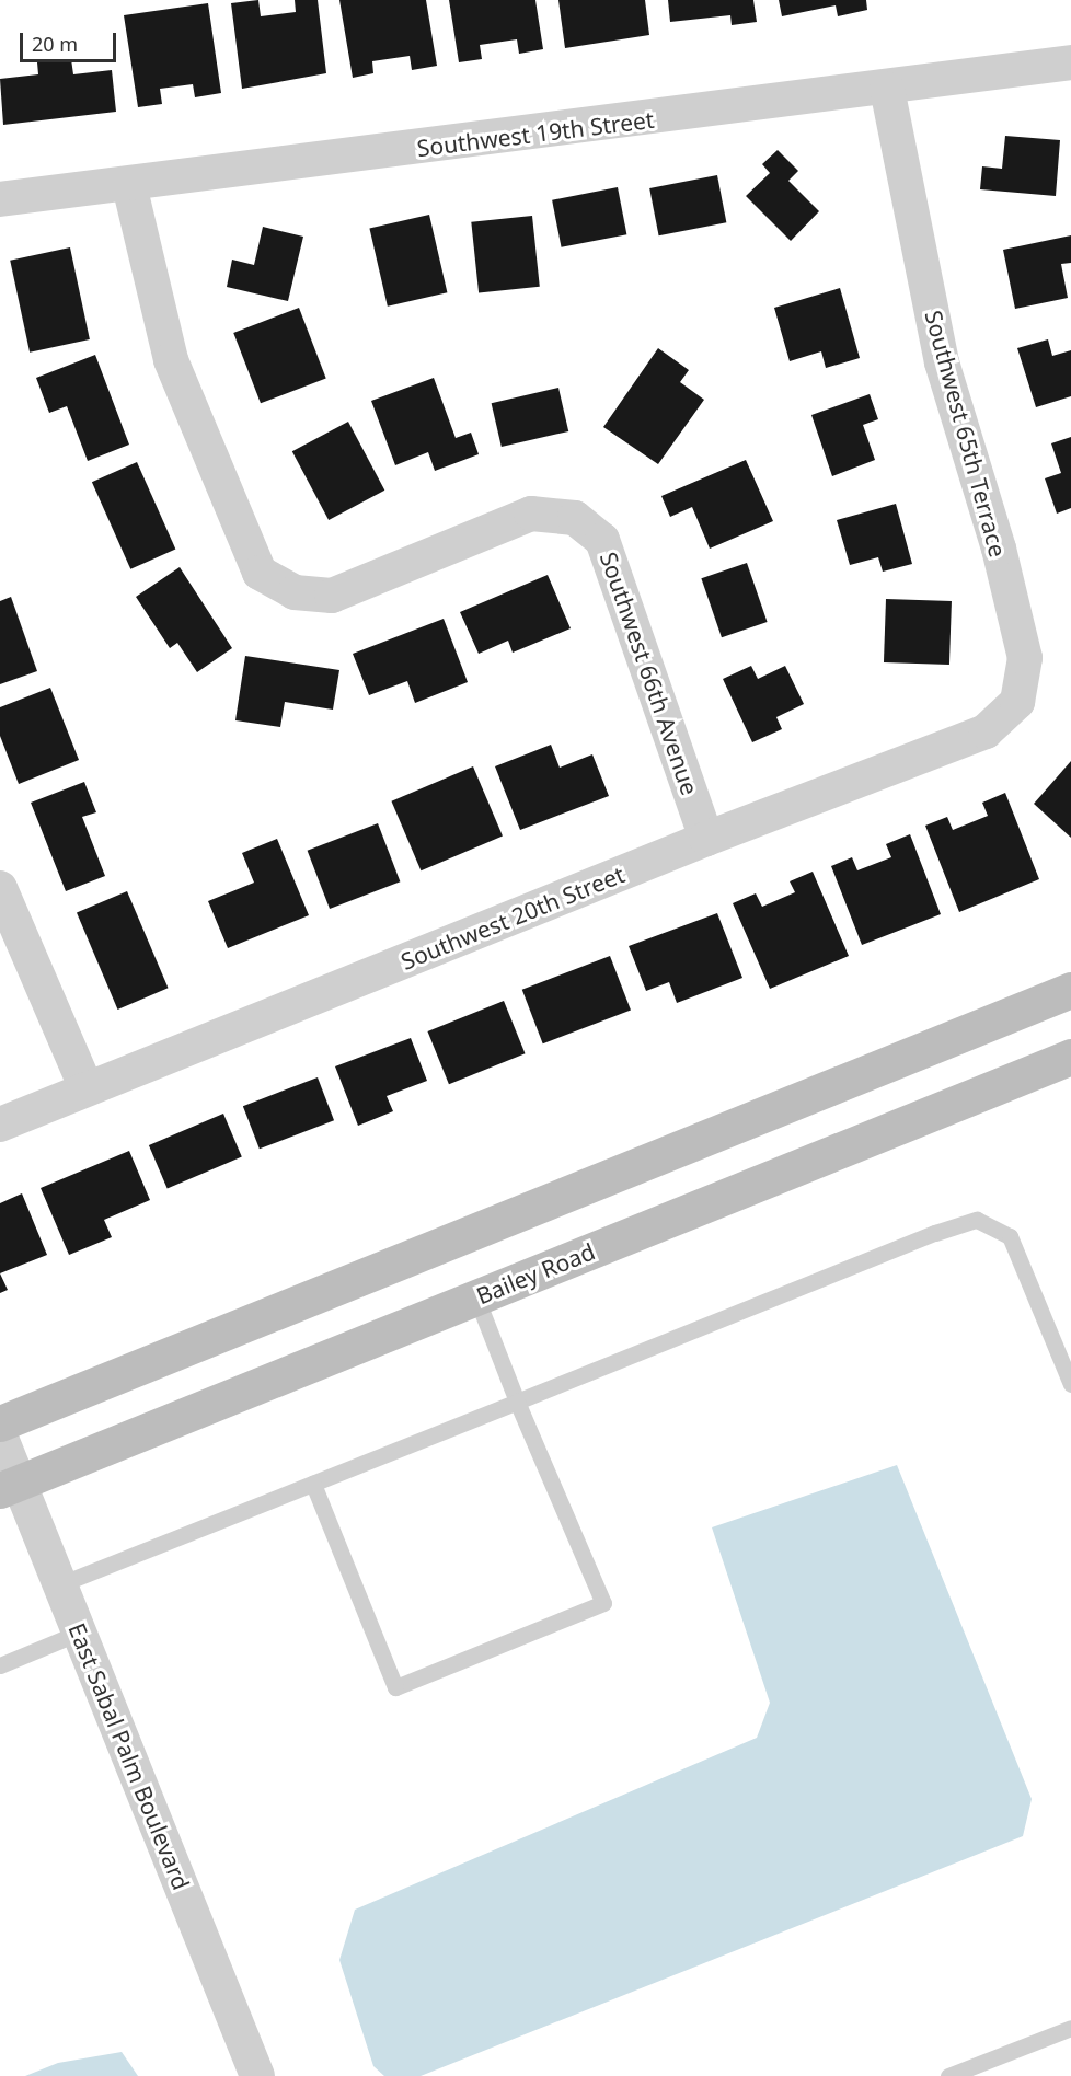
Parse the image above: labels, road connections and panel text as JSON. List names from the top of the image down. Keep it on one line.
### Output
{"streets":{"street":["Southwest 19th Street","Southwest 65th Terrace","Southwest 66th Avenue","Southwest 20th Street","Bailey Road","East Sabal Palm Boulevard"]},"crossings":[["Southwest 19th Street","Southwest 65th Terrace"],["Southwest 19th Street","Southwest 66th Avenue"],["Southwest 65th Terrace","Southwest 20th Street"],["Southwest 66th Avenue","Southwest 20th Street"],["Bailey Road","East Sabal Palm Boulevard"]],"scale_bar":"20 m"}
